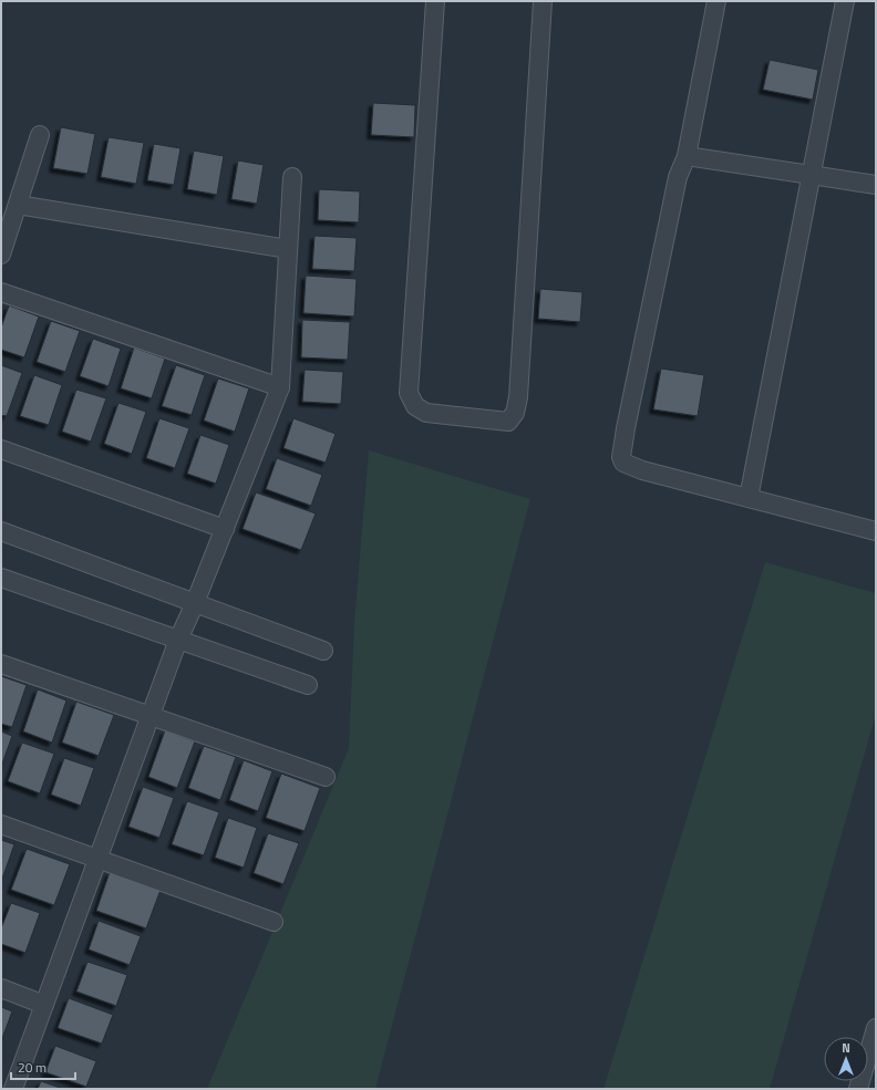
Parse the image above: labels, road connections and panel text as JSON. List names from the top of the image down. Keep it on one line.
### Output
{"scale_bar":"20 m","north":"top"}
